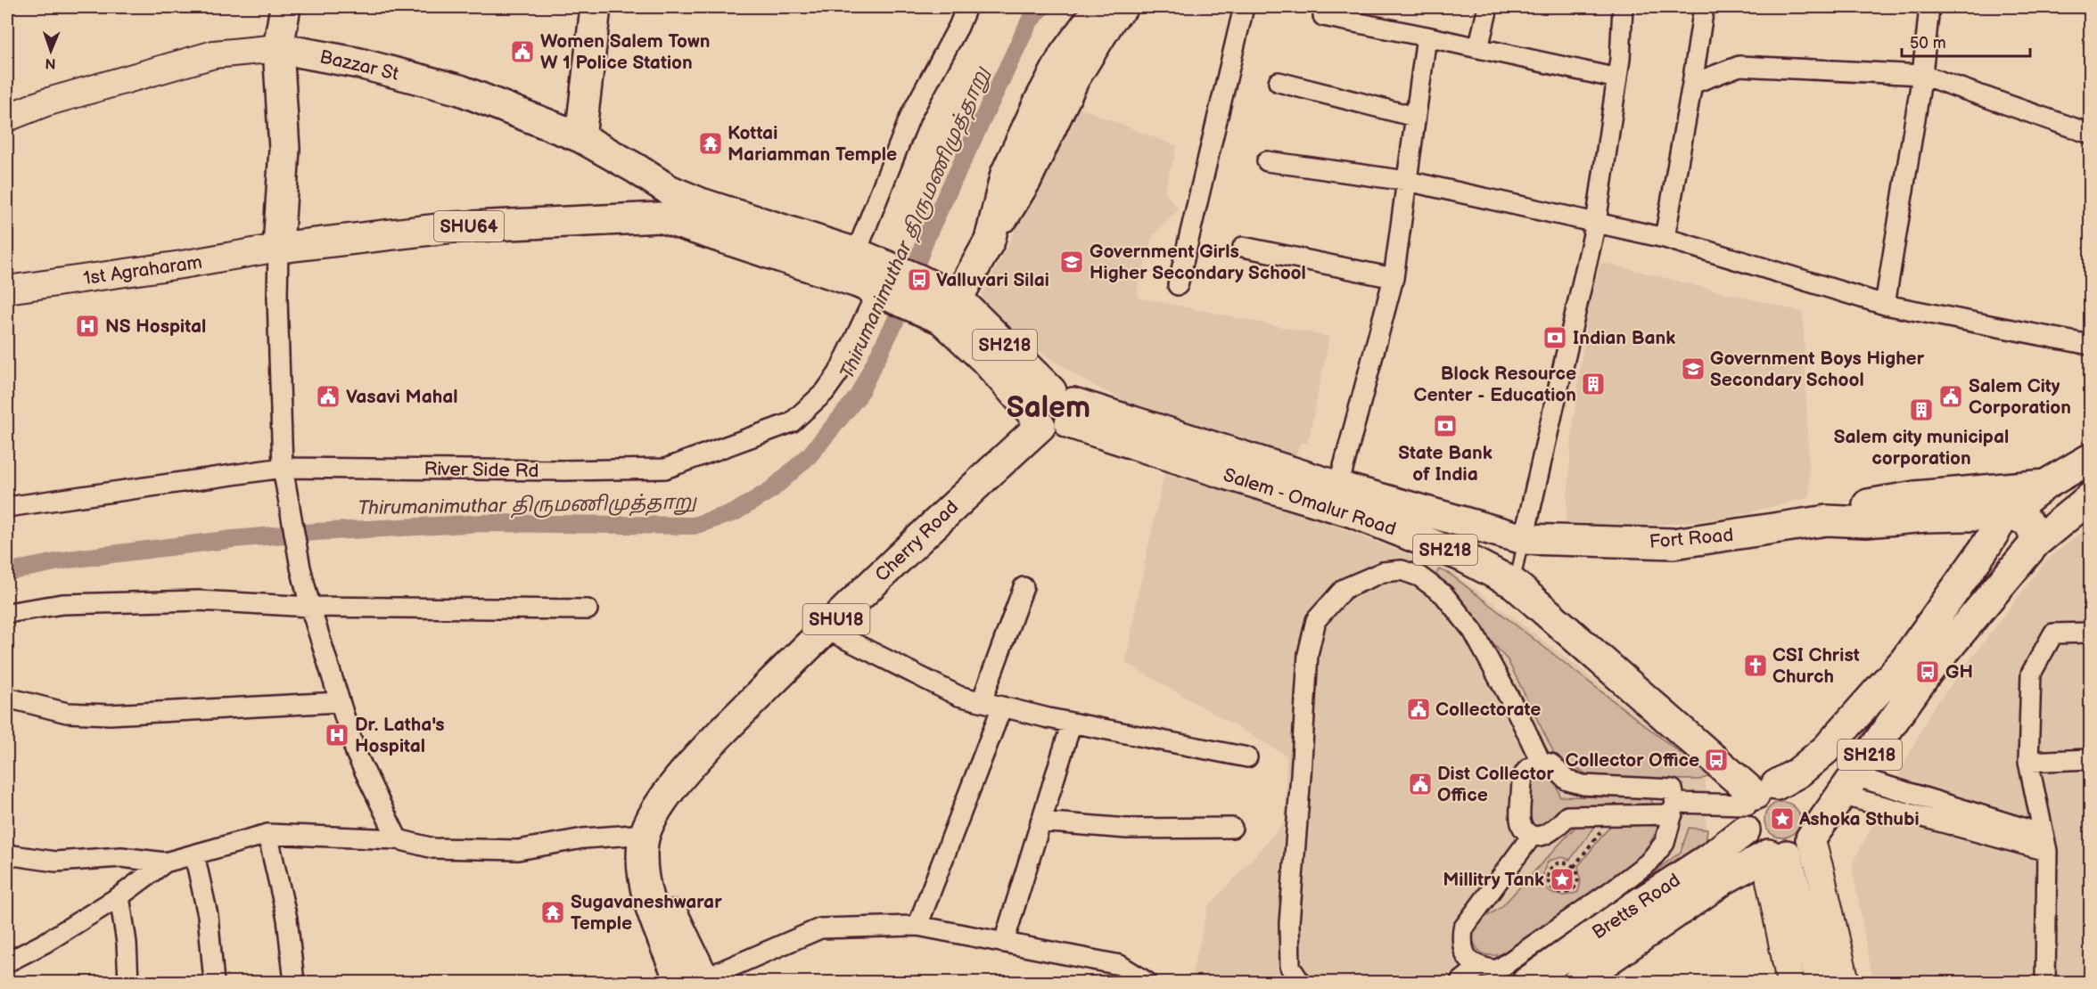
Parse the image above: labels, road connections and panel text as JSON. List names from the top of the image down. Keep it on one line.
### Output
{"streets":{"main road":["Bazzar St","SHU64","1st Agraharam","SH218","Salem - Omalur Road","Fort Road","Cherry Road","SHU18","Bretts Road"],"street":["River Side Rd"]},"crossings":[["Bazzar St","River Side Rd"],["SHU64","1st Agraharam"],["SH218","Salem - Omalur Road"],["SH218","Bretts Road"],["Salem - Omalur Road","Fort Road"],["Salem - Omalur Road","Bretts Road"],["Fort Road","Bretts Road"]],"districts":["Salem"],"water":["Thirumanimuthar திருமணிமுத்தாறு"],"places":{"public building":["Women Salem Town W 1 Police Station","Vasavi Mahal","Salem City Corporation","Collectorate","Dist Collector Office"],"temple":["Kottai Mariamman Temple","Sugavaneshwarar Temple"],"school or university":["Government Girls Higher Secondary School","Government Boys Higher Secondary School"],"bus stop":["Valluvari Silai","GH","Collector Office"],"hospital":["NS Hospital","Dr. Latha's Hospital"],"bank":["Indian Bank","State Bank of India"],"building":["Block Resource Center - Education","Salem city municipal corporation"],"church":["CSI Christ Church"],"place":["Ashoka Sthubi","Millitry Tank"]},"scale_bar":"50 m","north":"bottom"}
